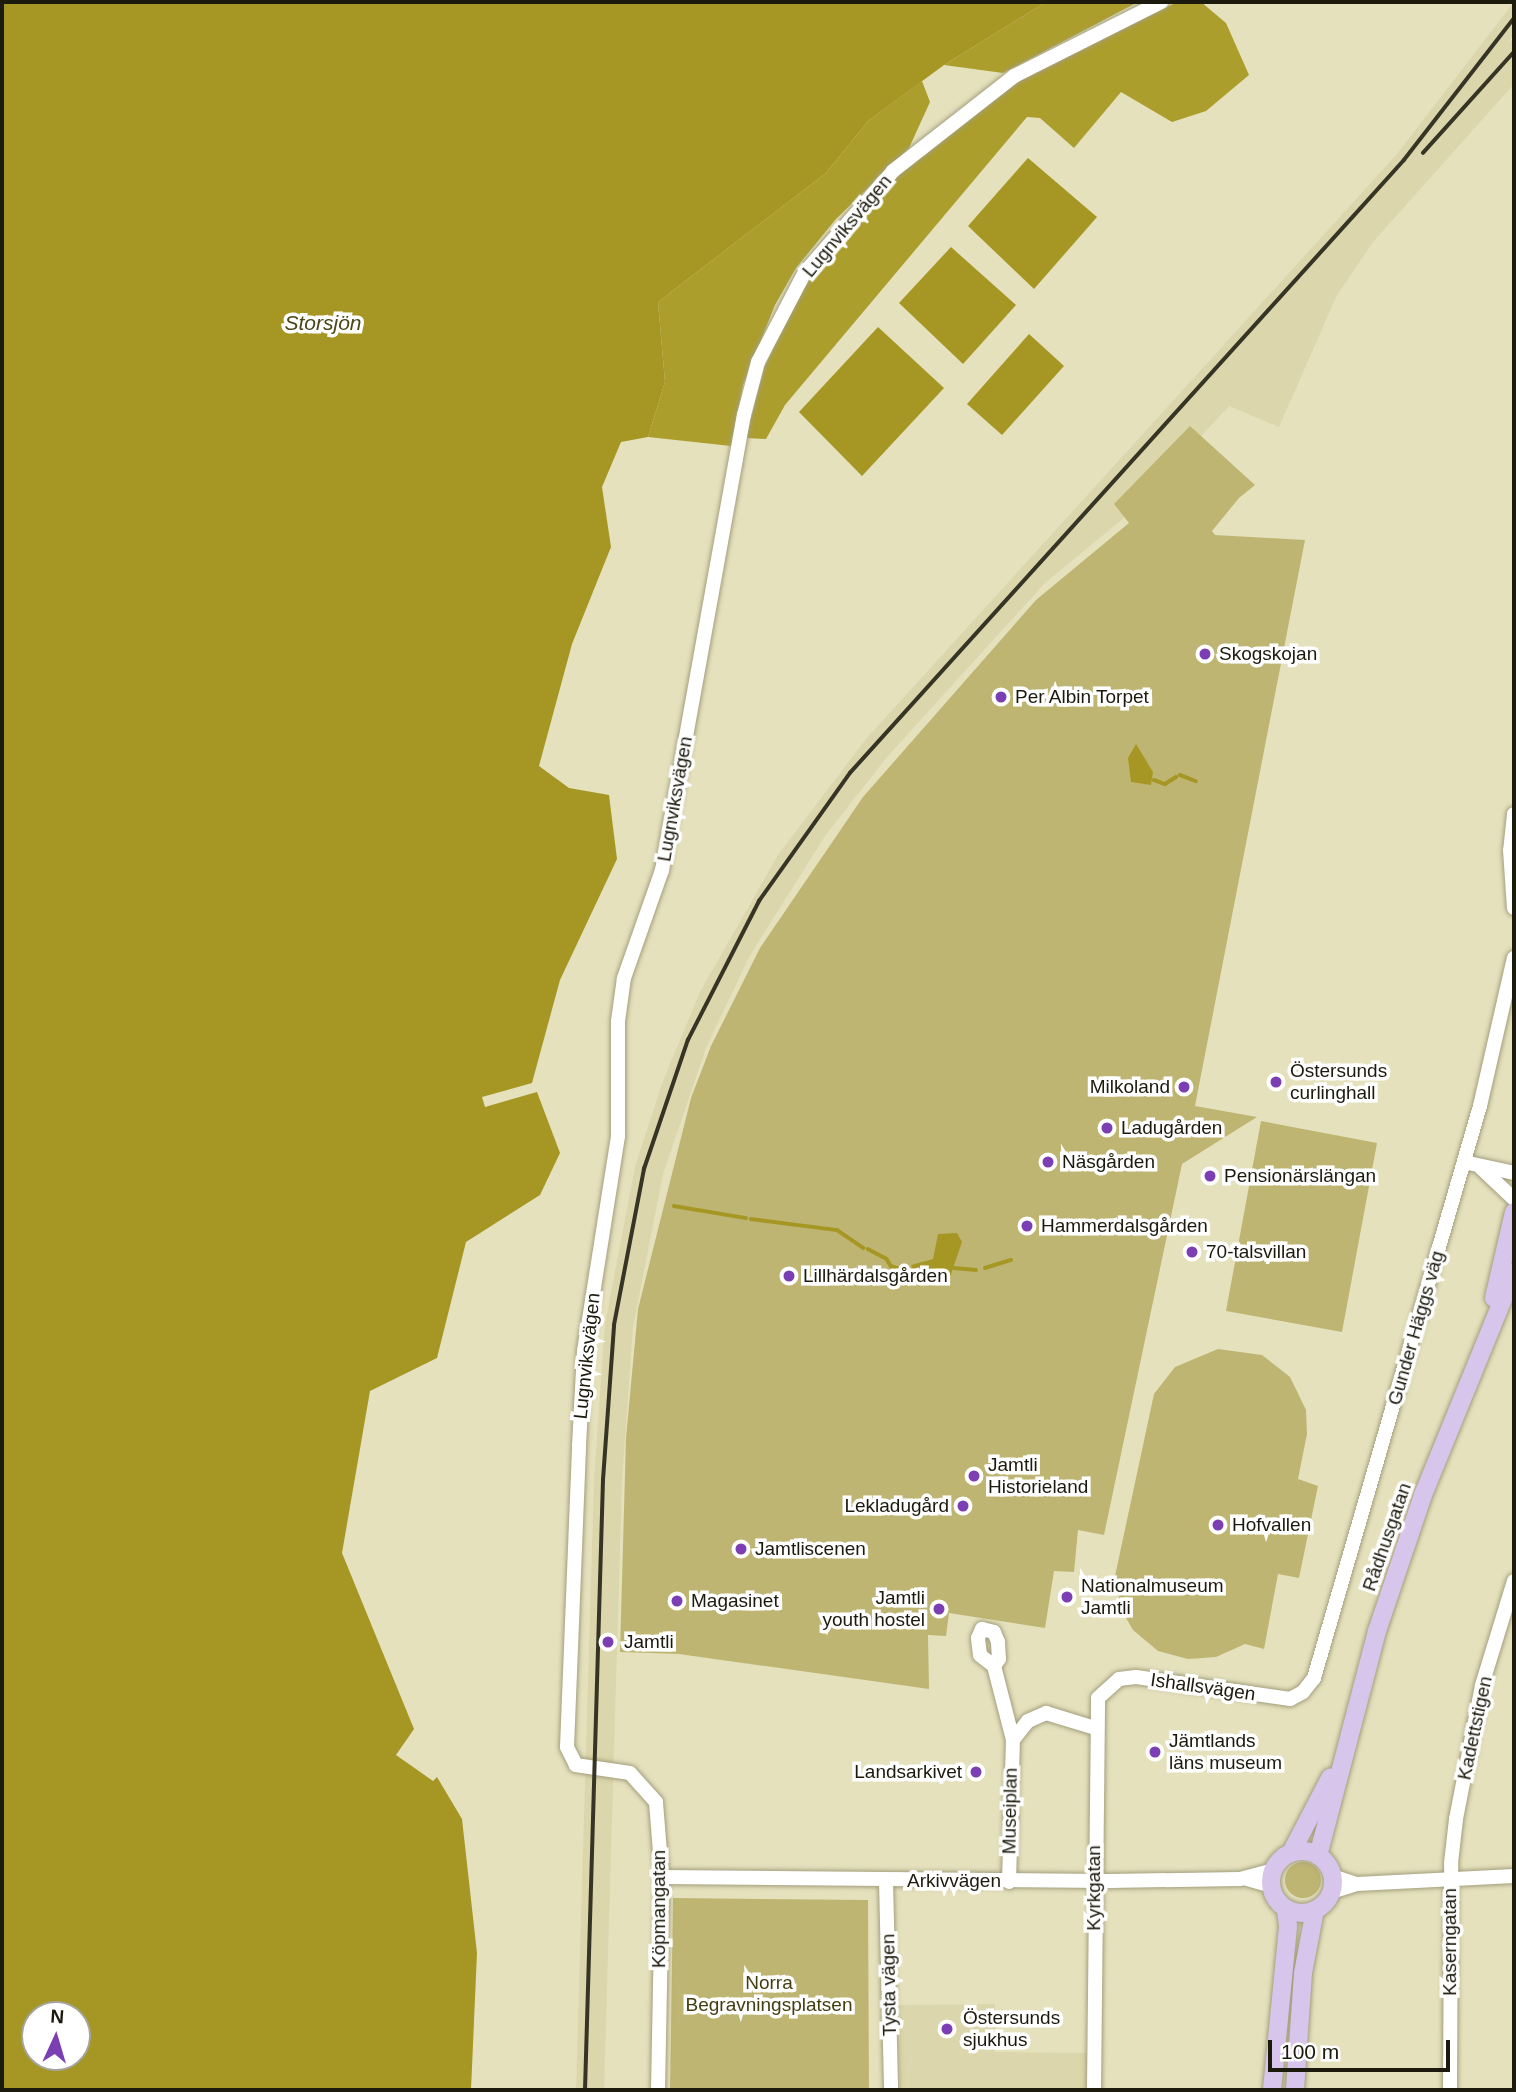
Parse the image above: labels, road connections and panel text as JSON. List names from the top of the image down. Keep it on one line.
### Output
{"streets":{"main road":["Rådhusgatan"],"street":["Lugnviksvägen","Gunder Häggs väg","Ishallsvägen","Kadettstigen","Museiplan","Arkivvägen","Kyrkgatan","Köpmangatan","Kaserngatan","Tysta vägen"]},"crossings":[["Lugnviksvägen","Köpmangatan"],["Gunder Häggs väg","Ishallsvägen"],["Rådhusgatan","Arkivvägen"],["Ishallsvägen","Kyrkgatan"],["Kadettstigen","Kaserngatan"],["Museiplan","Arkivvägen"],["Museiplan","Kyrkgatan"],["Arkivvägen","Kyrkgatan"],["Arkivvägen","Köpmangatan"],["Arkivvägen","Tysta vägen"]],"water":["Storsjön"],"parks":["Norra Begravningsplatsen"],"places":["Skogskojan","Per Albin Torpet","Östersunds curlinghall","Milkoland","Ladugården","Näsgården","Pensionärslängan","Hammerdalsgården","70-talsvillan","Lillhärdalsgården","Jamtli Historieland","Lekladugård","Hofvallen","Jamtliscenen","Nationalmuseum Jamtli","Magasinet","Jamtli youth hostel","Jamtli","Jämtlands läns museum","Landsarkivet","Östersunds sjukhus"],"scale_bar":"100 m","north":"top"}
